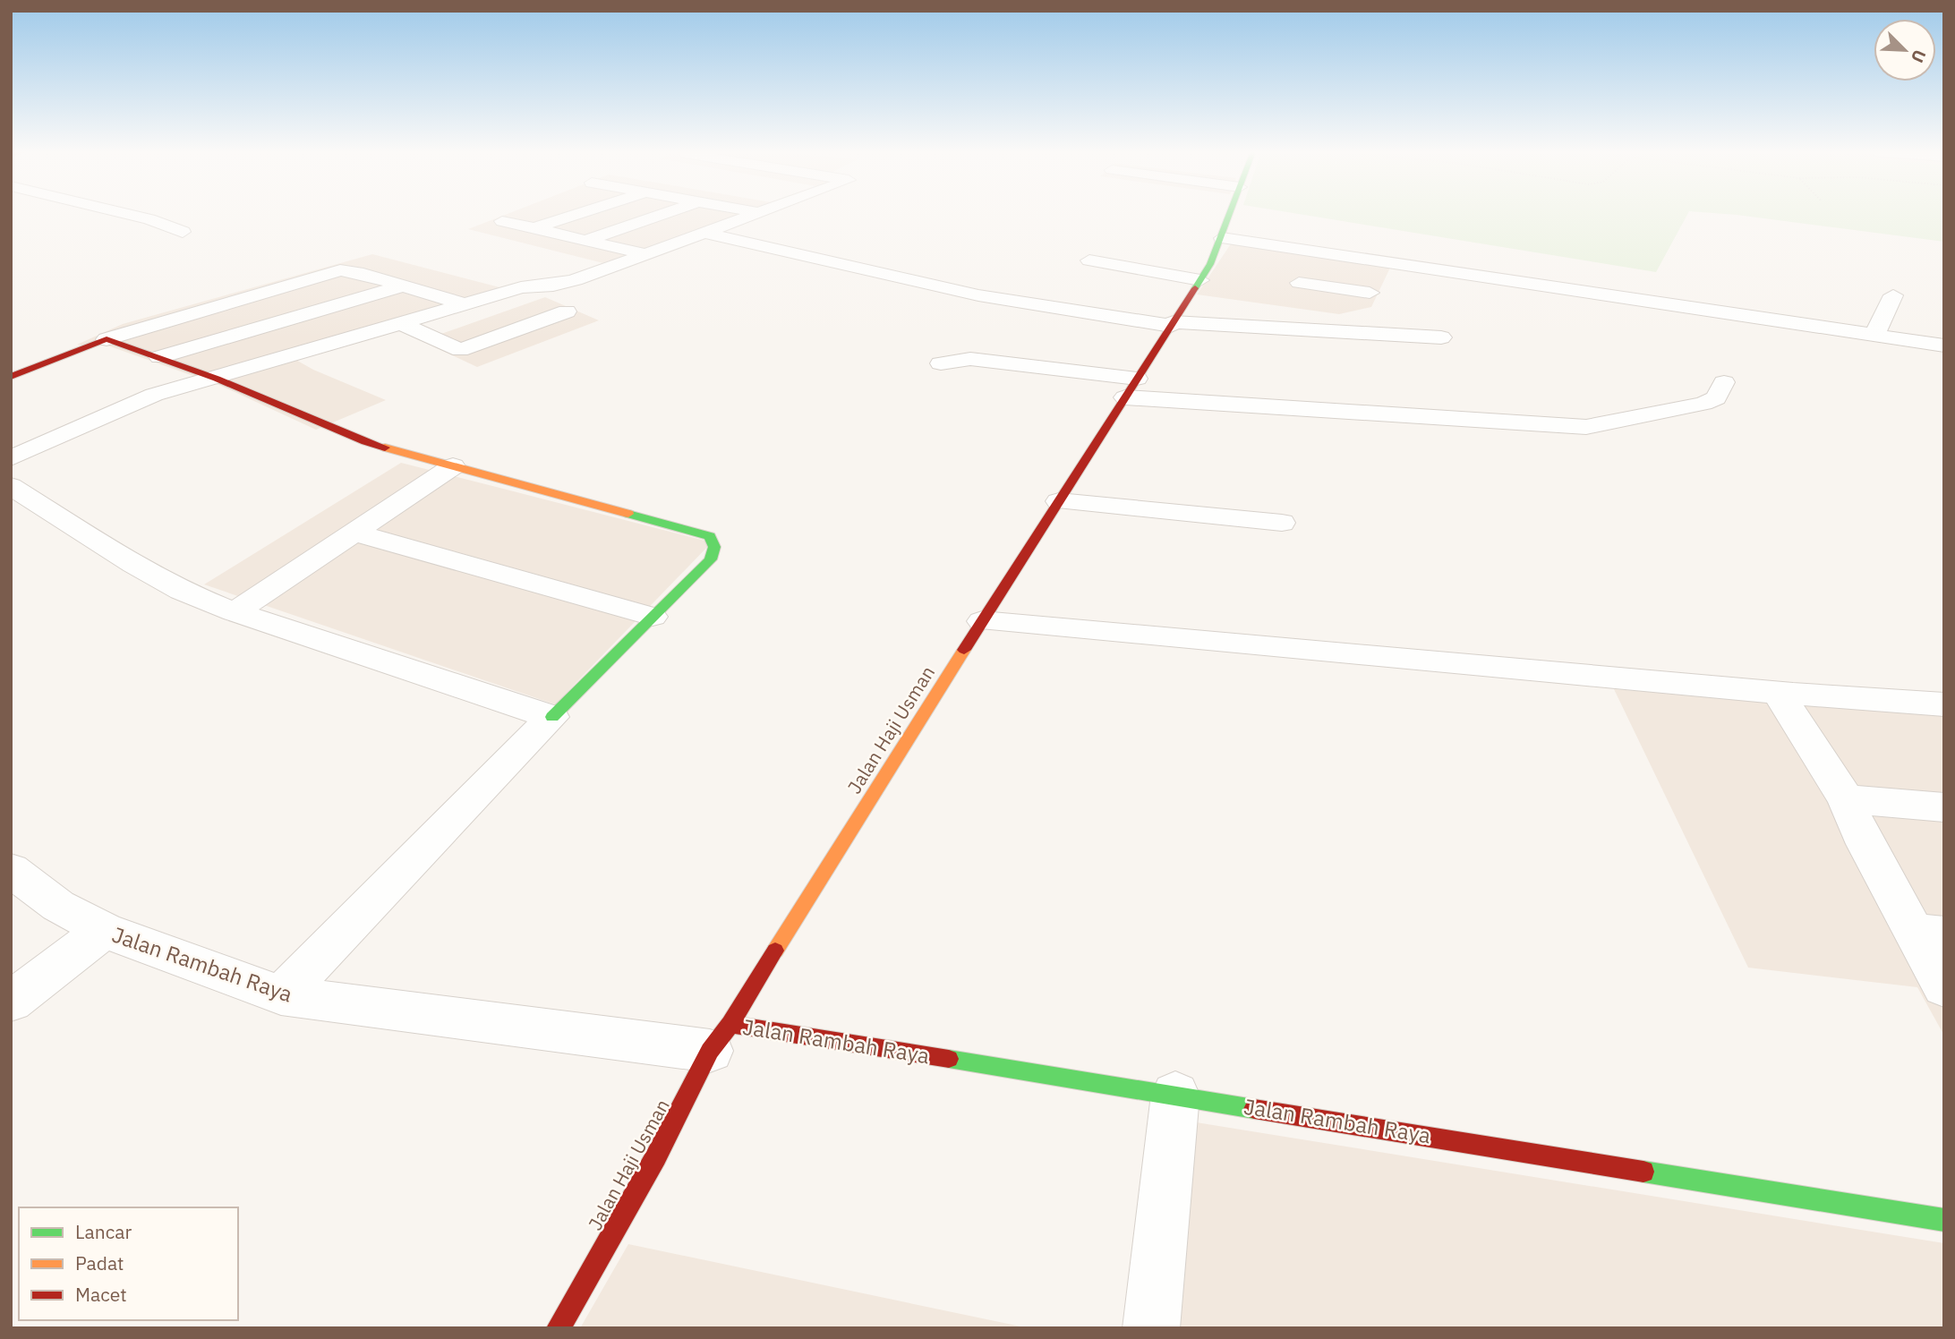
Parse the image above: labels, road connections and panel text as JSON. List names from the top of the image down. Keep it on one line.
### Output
{"streets":{"main road":["Jalan Haji Usman","Jalan Rambah Raya"]},"crossings":[["Jalan Haji Usman","Jalan Rambah Raya"]],"legend":["Lancar","Padat","Macet"],"north":"bottom right"}
